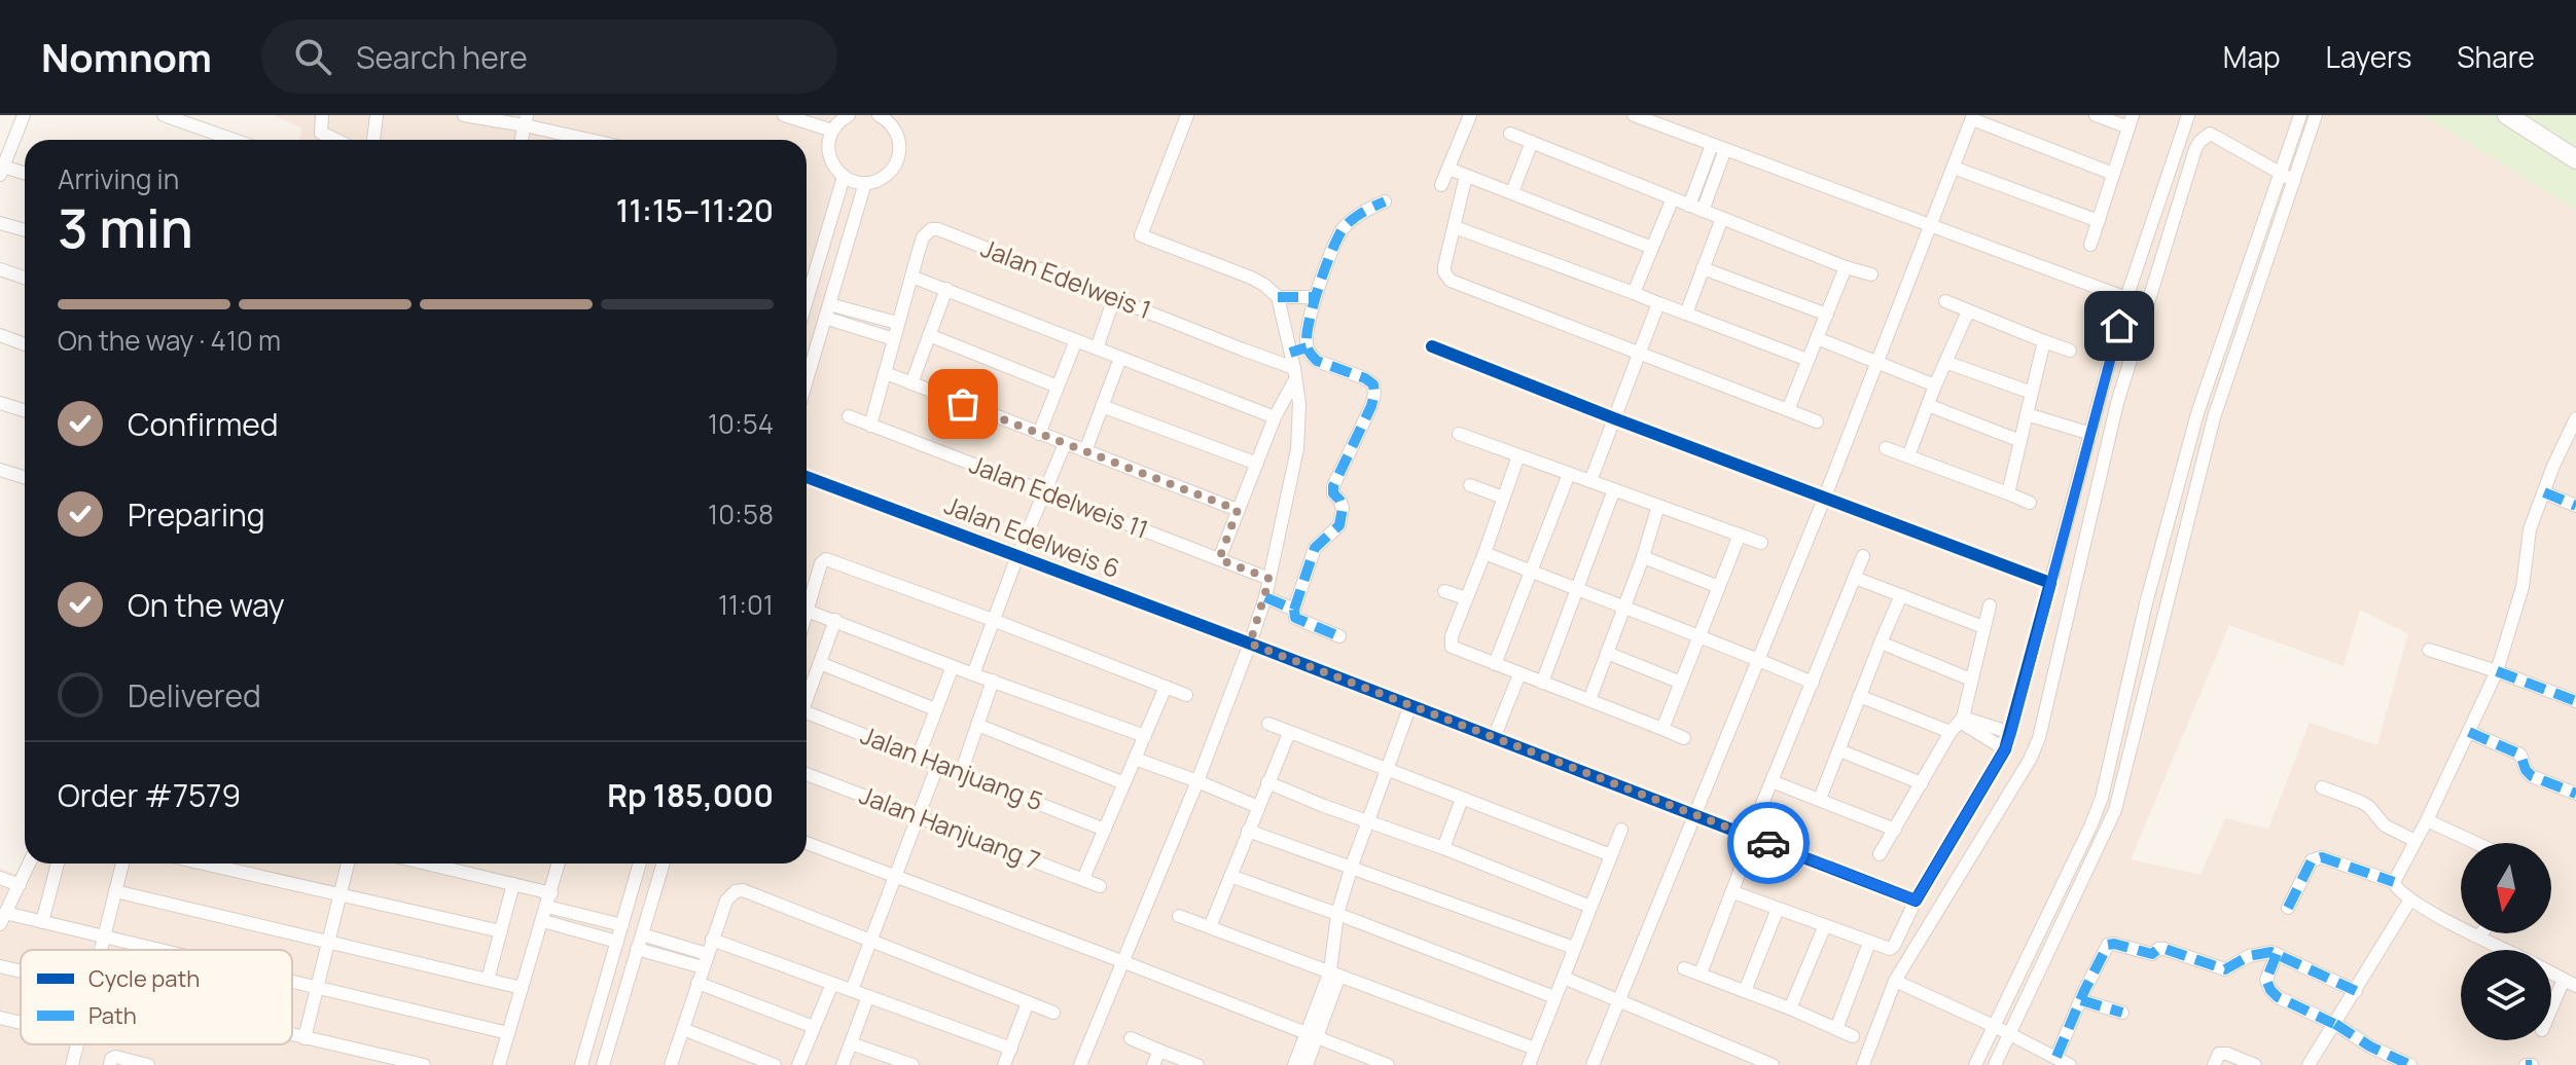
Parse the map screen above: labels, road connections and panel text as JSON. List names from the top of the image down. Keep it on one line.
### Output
{"streets":{"street":["Jalan Edelweis 1","Jalan Edelweis 11","Jalan Edelweis 6","Jalan Hanjuang 5","Jalan Hanjuang 7"]},"crossings":[["Jalan Edelweis 1","Jalan Edelweis 11"]],"legend":["Cycle path","Path"],"north":"bottom","page":{"header":"Nomnom","search":"Search here","nav":["Map","Layers","Share"],"heading":["3 min","Arriving in","11:15–11:20"],"panel":["Order #7579","Rp 185,000"],"bar":"On the way · 410 m","list":[["Confirmed","10:54"],["Preparing","10:58"],["On the way","11:01"],"Delivered"]}}
